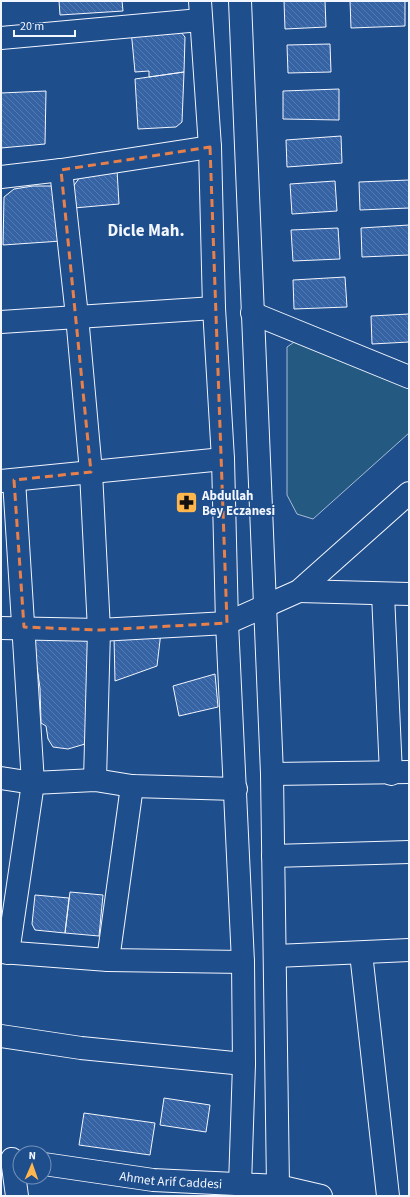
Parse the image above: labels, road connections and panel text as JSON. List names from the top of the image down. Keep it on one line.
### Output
{"streets":{"street":["Ahmet Arif Caddesi"]},"districts":["Dicle Mah."],"places":{"pharmacy":["Abdullah Bey Eczanesi"]},"scale_bar":"20 m","north":"top"}
